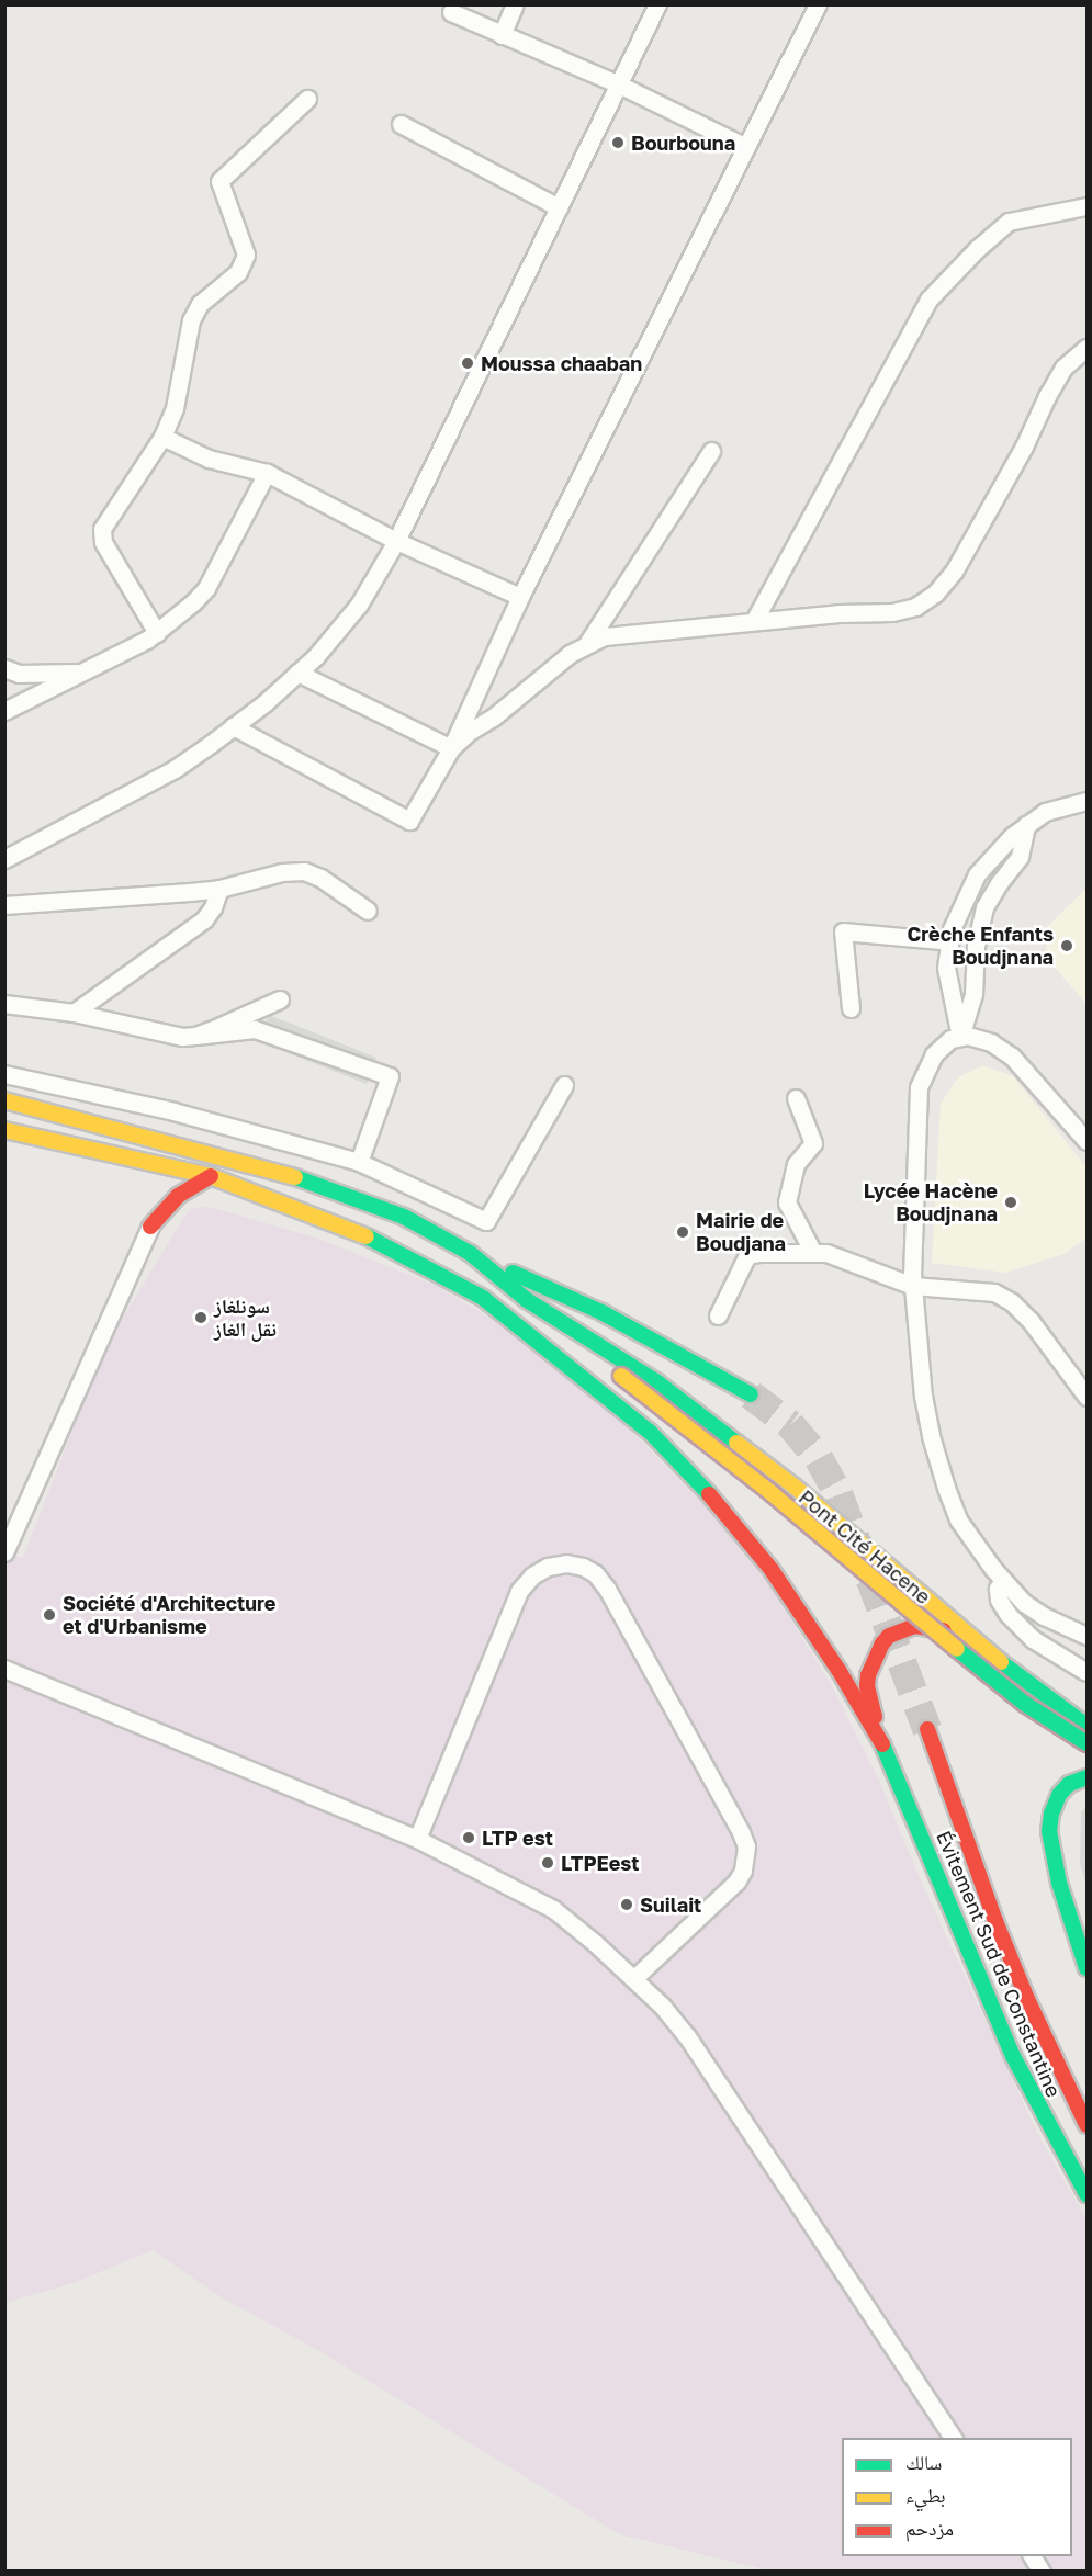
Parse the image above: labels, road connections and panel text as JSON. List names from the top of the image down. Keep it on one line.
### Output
{"streets":{"highway":["Pont Cité Hacene","Évitement Sud de Constantine"]},"places":["Bourbouna","Moussa chaaban","Crèche Enfants Boudjnana","Lycée Hacène Boudjnana","Mairie de Boudjana","سونلغاز نقل الغاز","Société d'Architecture et d'Urbanisme","LTP est","LTPEest","Suilait"],"legend":["سالك","بطيء","مزدحم"]}
